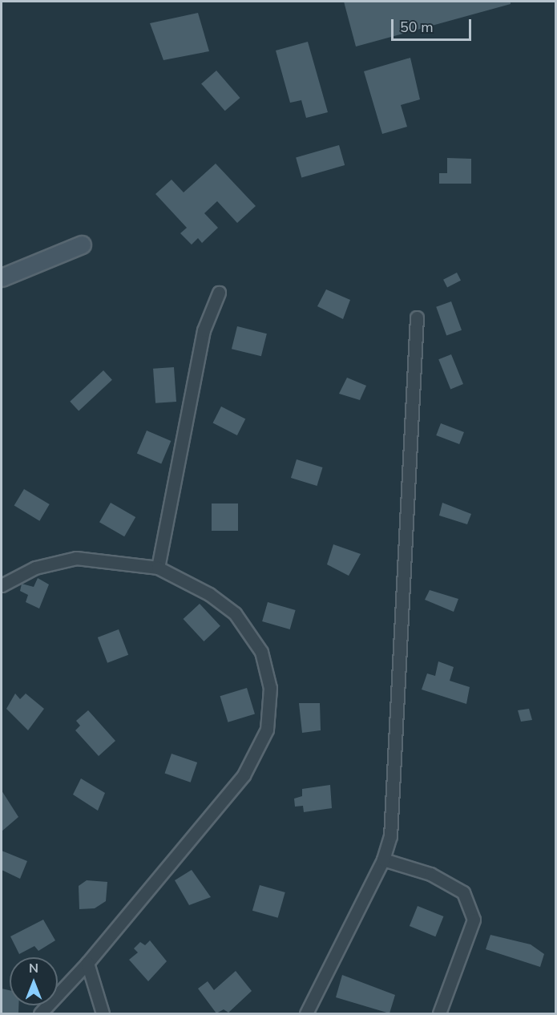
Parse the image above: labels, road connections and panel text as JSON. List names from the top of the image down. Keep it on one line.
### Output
{"scale_bar":"50 m","north":"top"}
